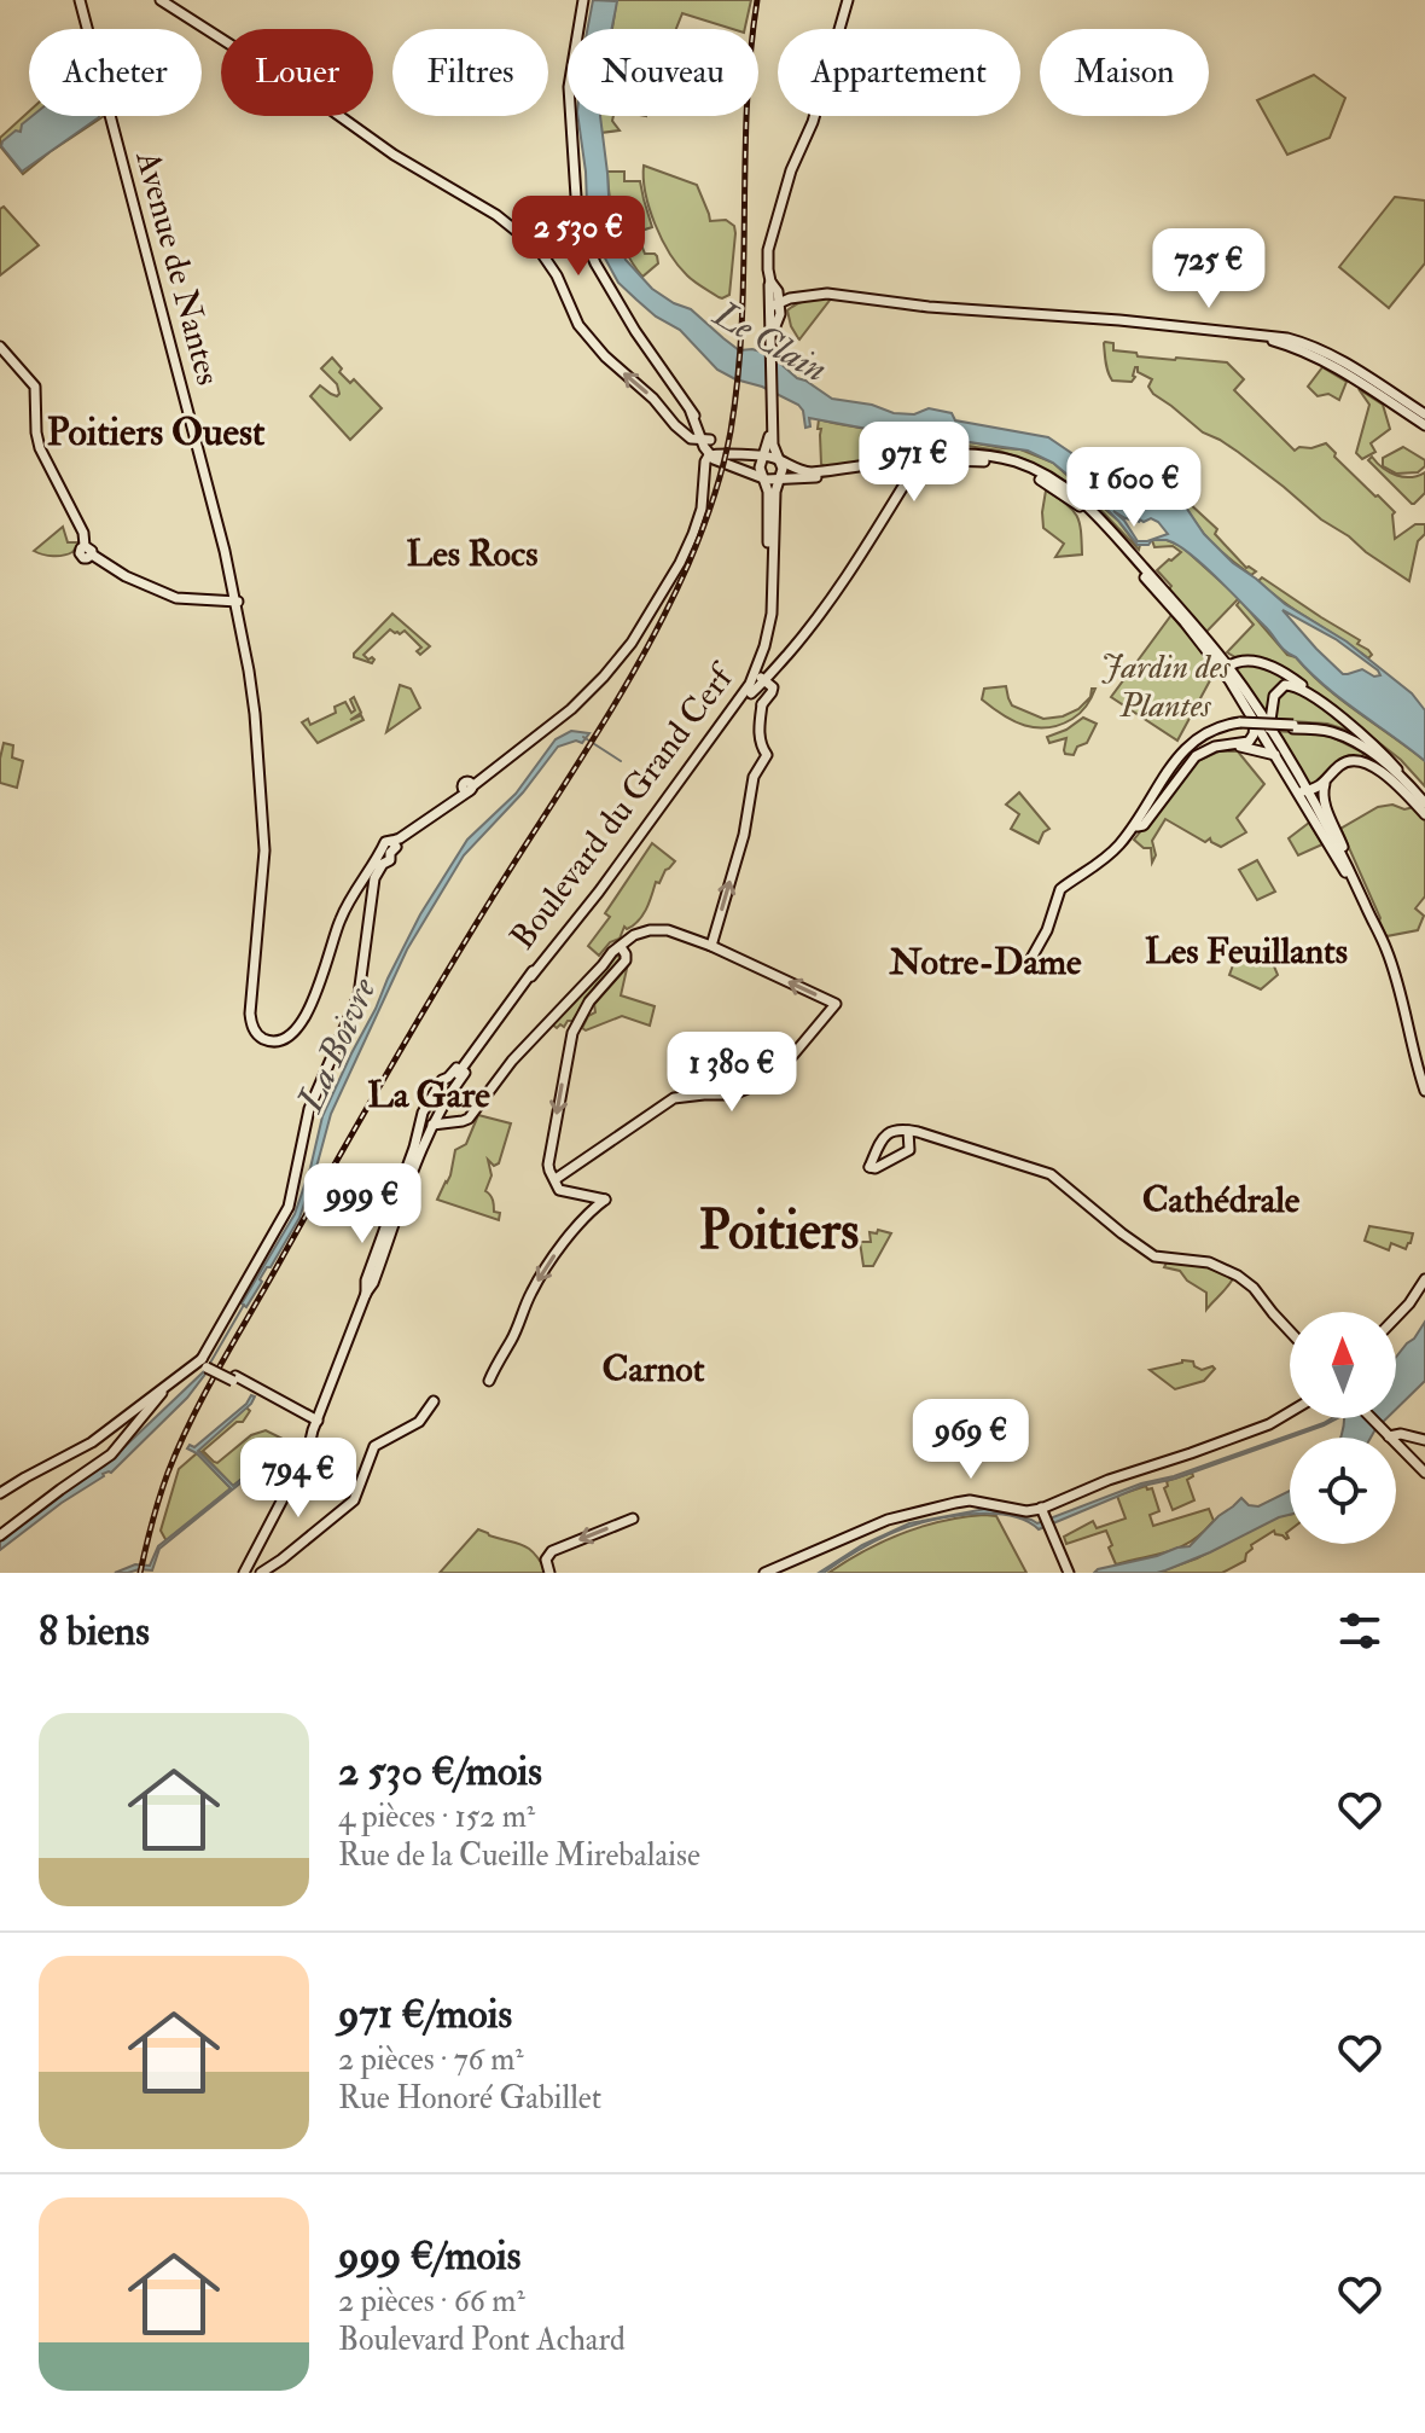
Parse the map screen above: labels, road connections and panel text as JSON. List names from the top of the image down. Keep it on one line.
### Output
{"streets":{"main road":["Avenue de Nantes","Boulevard du Grand Cerf"]},"districts":["Poitiers Ouest","Les Rocs","Les Feuillants","Notre-Dame","La Gare","Cathédrale","Poitiers","Carnot"],"water":["Le Clain","La Boivre"],"parks":["Jardin des Plantes"],"north":"top","page":{"chip":["Acheter","Louer","Filtres","Nouveau","Appartement","Maison"],"price":["2 530 €","725 €","971 €","1 600 €","1 380 €","999 €","969 €","794 €"],"heading":"8 biens","list":[{"name":"2 530 €/mois","note":"4 pièces · 152 m² · Rue de la Cueille Mirebalaise"},{"name":"971 €/mois","note":"2 pièces · 76 m² · Rue Honoré Gabillet"},{"name":"999 €/mois","note":"2 pièces · 66 m² · Boulevard Pont Achard"}]}}
